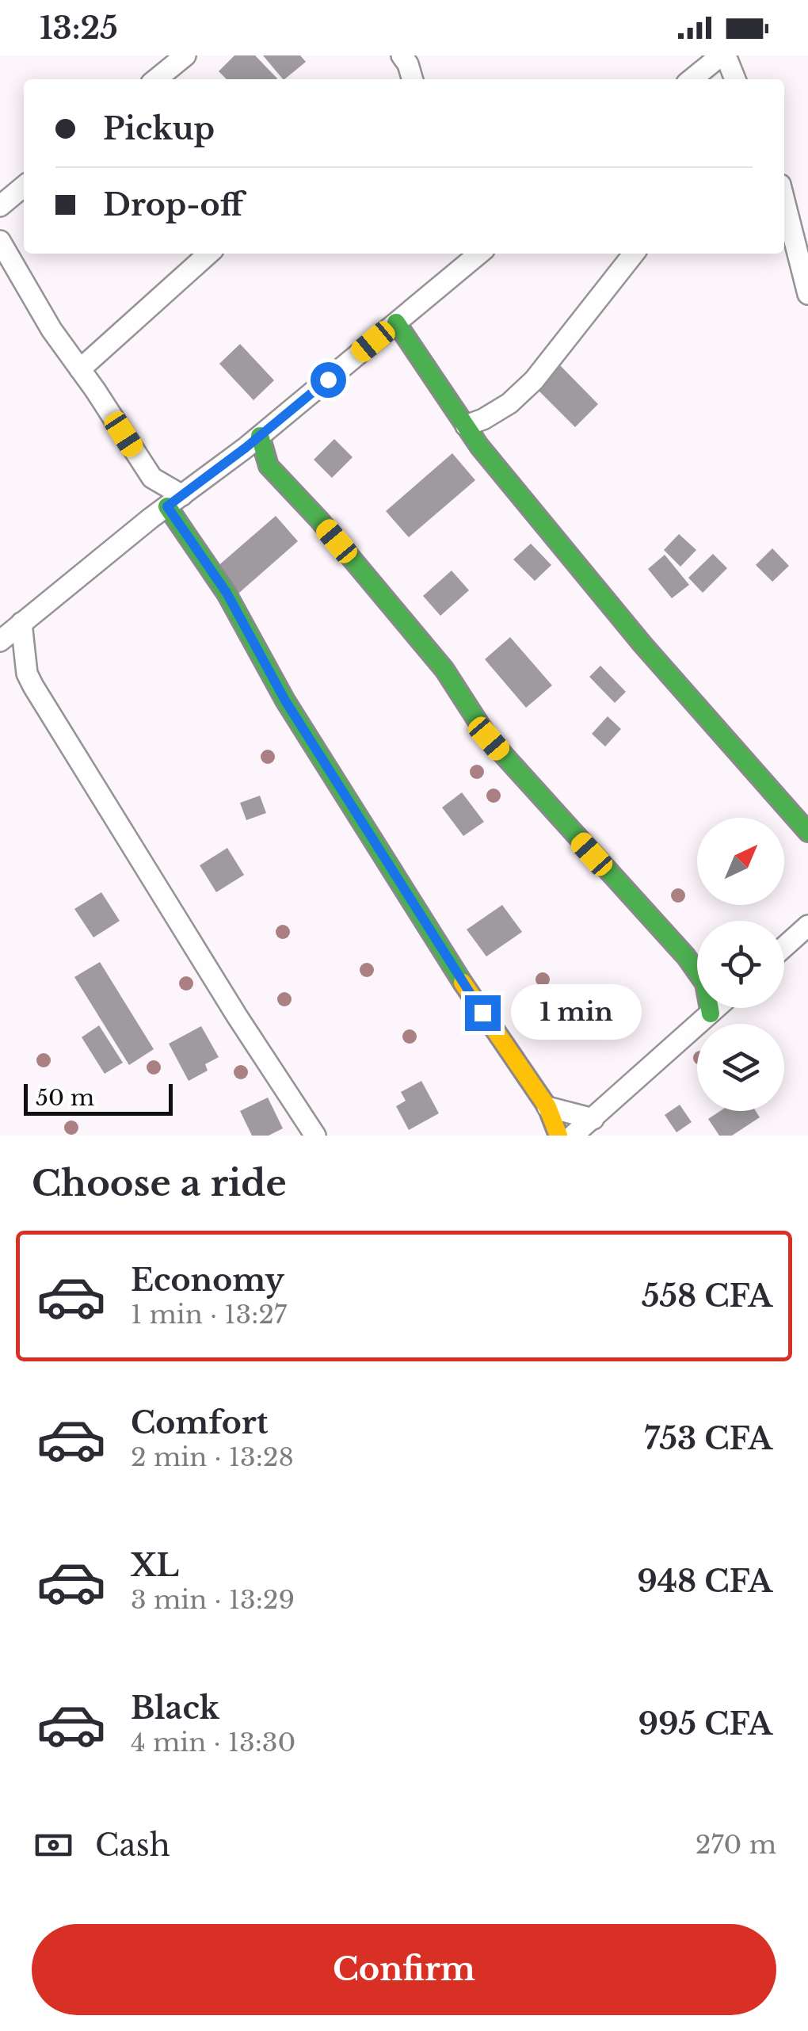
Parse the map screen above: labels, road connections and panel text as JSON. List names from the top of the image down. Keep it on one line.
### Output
{"scale_bar":"50 m","north":"top right","page":{"status":"13:25","banner":["Pickup","Drop-off"],"bubble":"1 min","scale":"50 m","heading":"Choose a ride","list":[{"name":"Economy","note":"1 min · 13:27","value":"558 CFA"},{"name":"Comfort","note":"2 min · 13:28","value":"753 CFA"},{"name":"XL","note":"3 min · 13:29","value":"948 CFA"},{"name":"Black","note":"4 min · 13:30","value":"995 CFA"}],"pay":["Cash","270 m"],"buttons":"Confirm"}}
